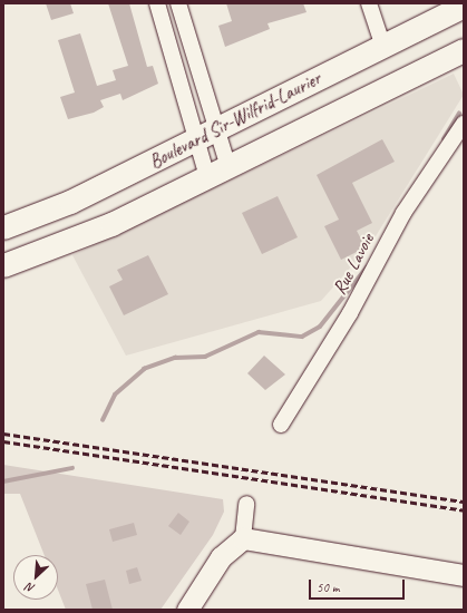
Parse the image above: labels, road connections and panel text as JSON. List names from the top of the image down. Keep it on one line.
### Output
{"streets":{"main road":["Boulevard Sir-Wilfrid-Laurier"],"street":["Rue Lavoie"]},"scale_bar":"50 m","north":"bottom left"}
